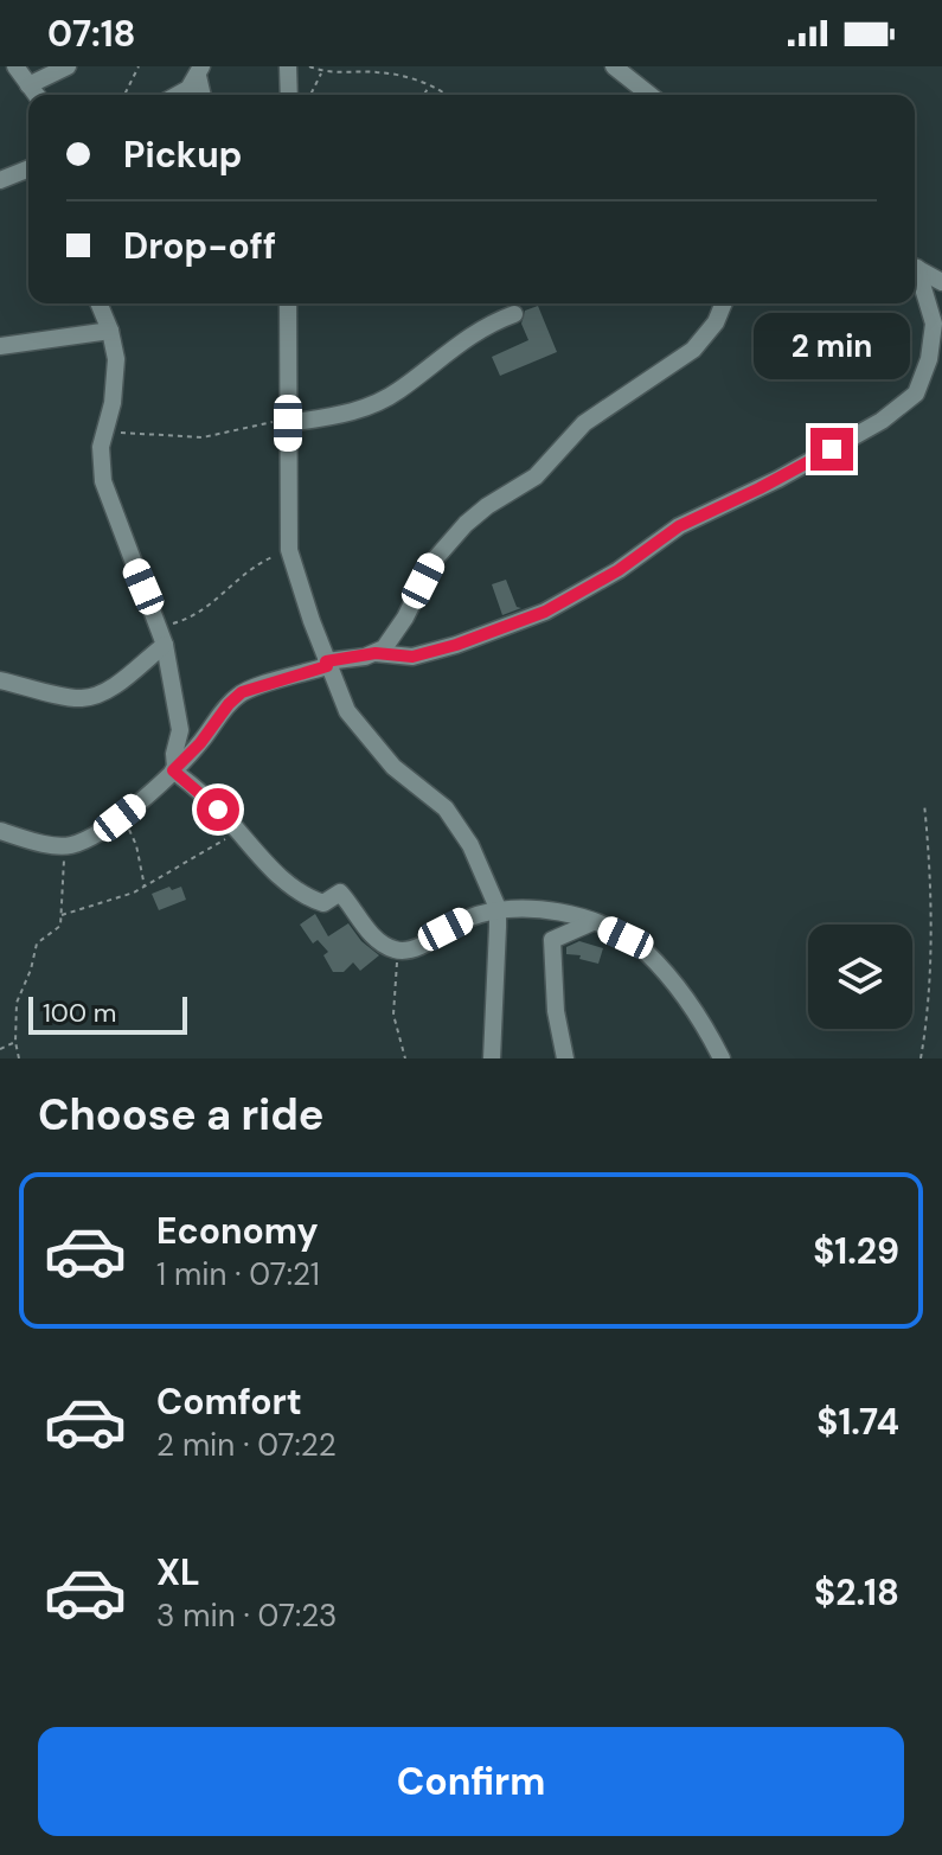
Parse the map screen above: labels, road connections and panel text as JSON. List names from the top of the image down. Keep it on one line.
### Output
{"scale_bar":"100 m","page":{"status":"07:18","banner":["Pickup","Drop-off"],"bubble":"2 min","scale":"100 m","heading":"Choose a ride","list":[{"name":"Economy","note":"1 min · 07:21","value":"$1.29"},{"name":"Comfort","note":"2 min · 07:22","value":"$1.74"},{"name":"XL","note":"3 min · 07:23","value":"$2.18"}],"buttons":"Confirm"}}
